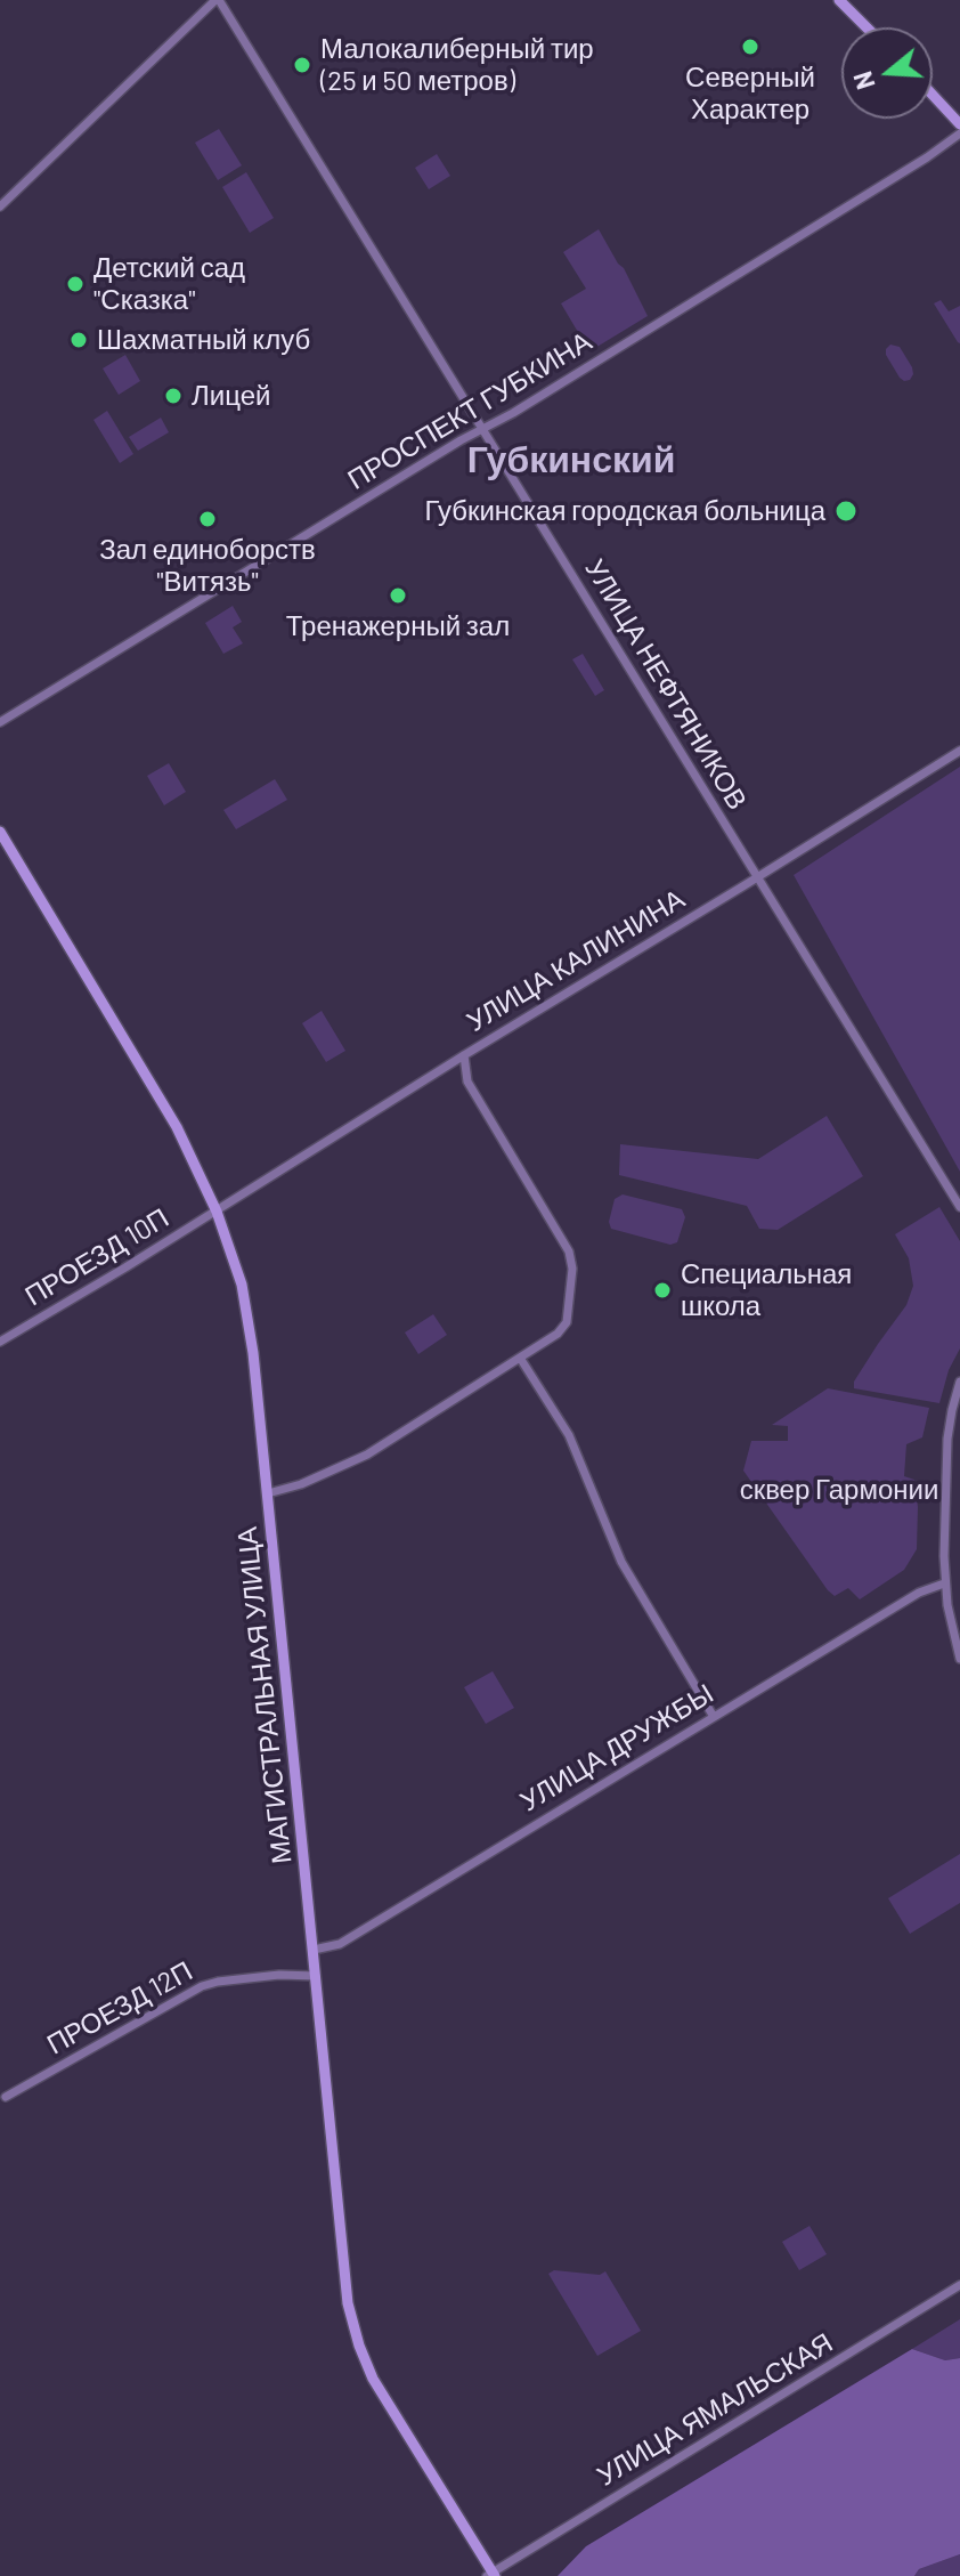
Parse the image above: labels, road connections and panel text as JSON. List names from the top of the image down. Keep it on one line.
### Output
{"streets":{"main road":["МАГИСТРАЛЬНАЯ УЛИЦА"],"street":["ПРОСПЕКТ ГУБКИНА","УЛИЦА НЕФТЯНИКОВ","УЛИЦА КАЛИНИНА","ПРОЕЗД 10П","УЛИЦА ДРУЖБЫ","ПРОЕЗД 12П","УЛИЦА ЯМАЛЬСКАЯ"]},"crossings":[["ПРОСПЕКТ ГУБКИНА","УЛИЦА НЕФТЯНИКОВ"],["УЛИЦА НЕФТЯНИКОВ","УЛИЦА КАЛИНИНА"],["УЛИЦА КАЛИНИНА","ПРОЕЗД 10П"],["УЛИЦА КАЛИНИНА","МАГИСТРАЛЬНАЯ УЛИЦА"],["ПРОЕЗД 10П","МАГИСТРАЛЬНАЯ УЛИЦА"],["МАГИСТРАЛЬНАЯ УЛИЦА","УЛИЦА ДРУЖБЫ"],["МАГИСТРАЛЬНАЯ УЛИЦА","ПРОЕЗД 12П"],["МАГИСТРАЛЬНАЯ УЛИЦА","УЛИЦА ЯМАЛЬСКАЯ"]],"districts":["Губкинский"],"parks":["сквер Гармонии"],"places":["Северный Характер","Малокалиберный тир (25 и 50 метров)","Детский сад \"Сказка\"","Шахматный клуб","Лицей","Губкинская городская больница","Зал единоборств \"Витязь\"","Тренажерный зал","Специальная школа"],"north":"left"}
